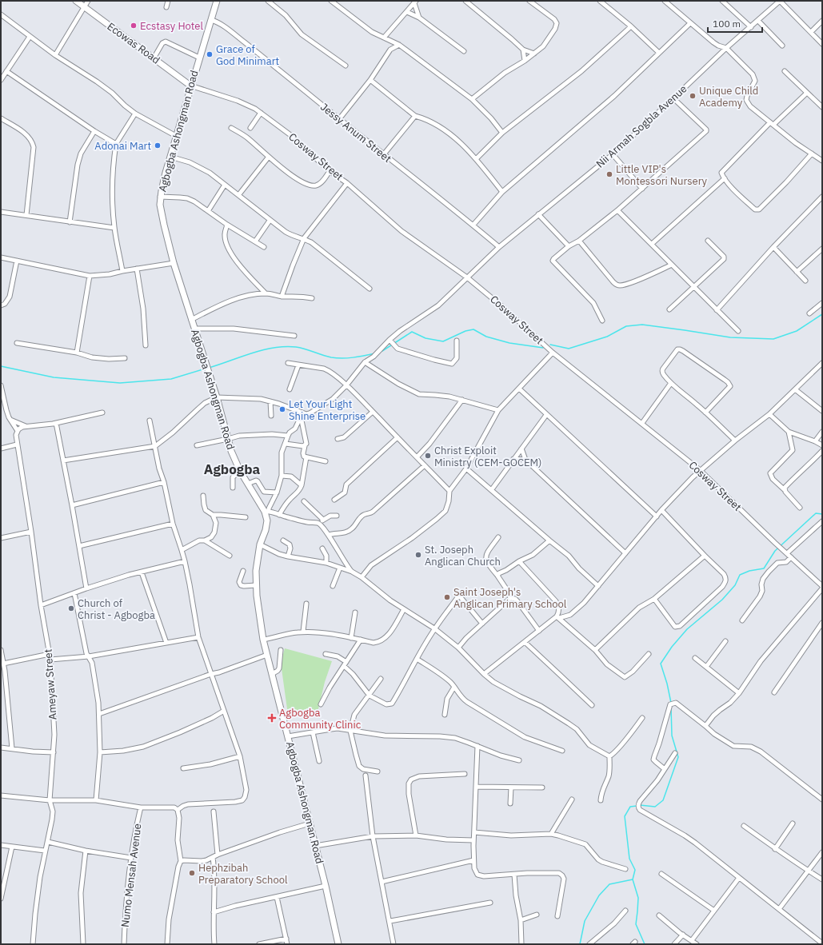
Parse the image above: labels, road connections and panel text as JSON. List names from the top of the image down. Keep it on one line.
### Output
{"streets":{"street":["Ecowas Road","Nii Armah Sogbla Avenue","Agbogba Ashongman Road","Jessy Anum Street","Cosway Street","Ameyaw Street","Numo Mensah Avenue"]},"crossings":[["Ecowas Road","Agbogba Ashongman Road"],["Ecowas Road","Cosway Street"],["Nii Armah Sogbla Avenue","Jessy Anum Street"],["Nii Armah Sogbla Avenue","Cosway Street"],["Agbogba Ashongman Road","Jessy Anum Street"],["Agbogba Ashongman Road","Cosway Street"]],"districts":["Agbogba"],"places":{"other":["Ecstasy Hotel","Grace of God Minimart","Unique Child Academy","Adonai Mart","Little VIP's Montessori Nursery","Let Your Light Shine Enterprise","Christ Exploit Ministry (CEM-GOCEM)","St. Joseph Anglican Church","Saint Joseph's Anglican Primary School","Church of Christ - Agbogba","Hephzibah Preparatory School"],"health":["Agbogba Community Clinic"]},"scale_bar":"100 m"}
